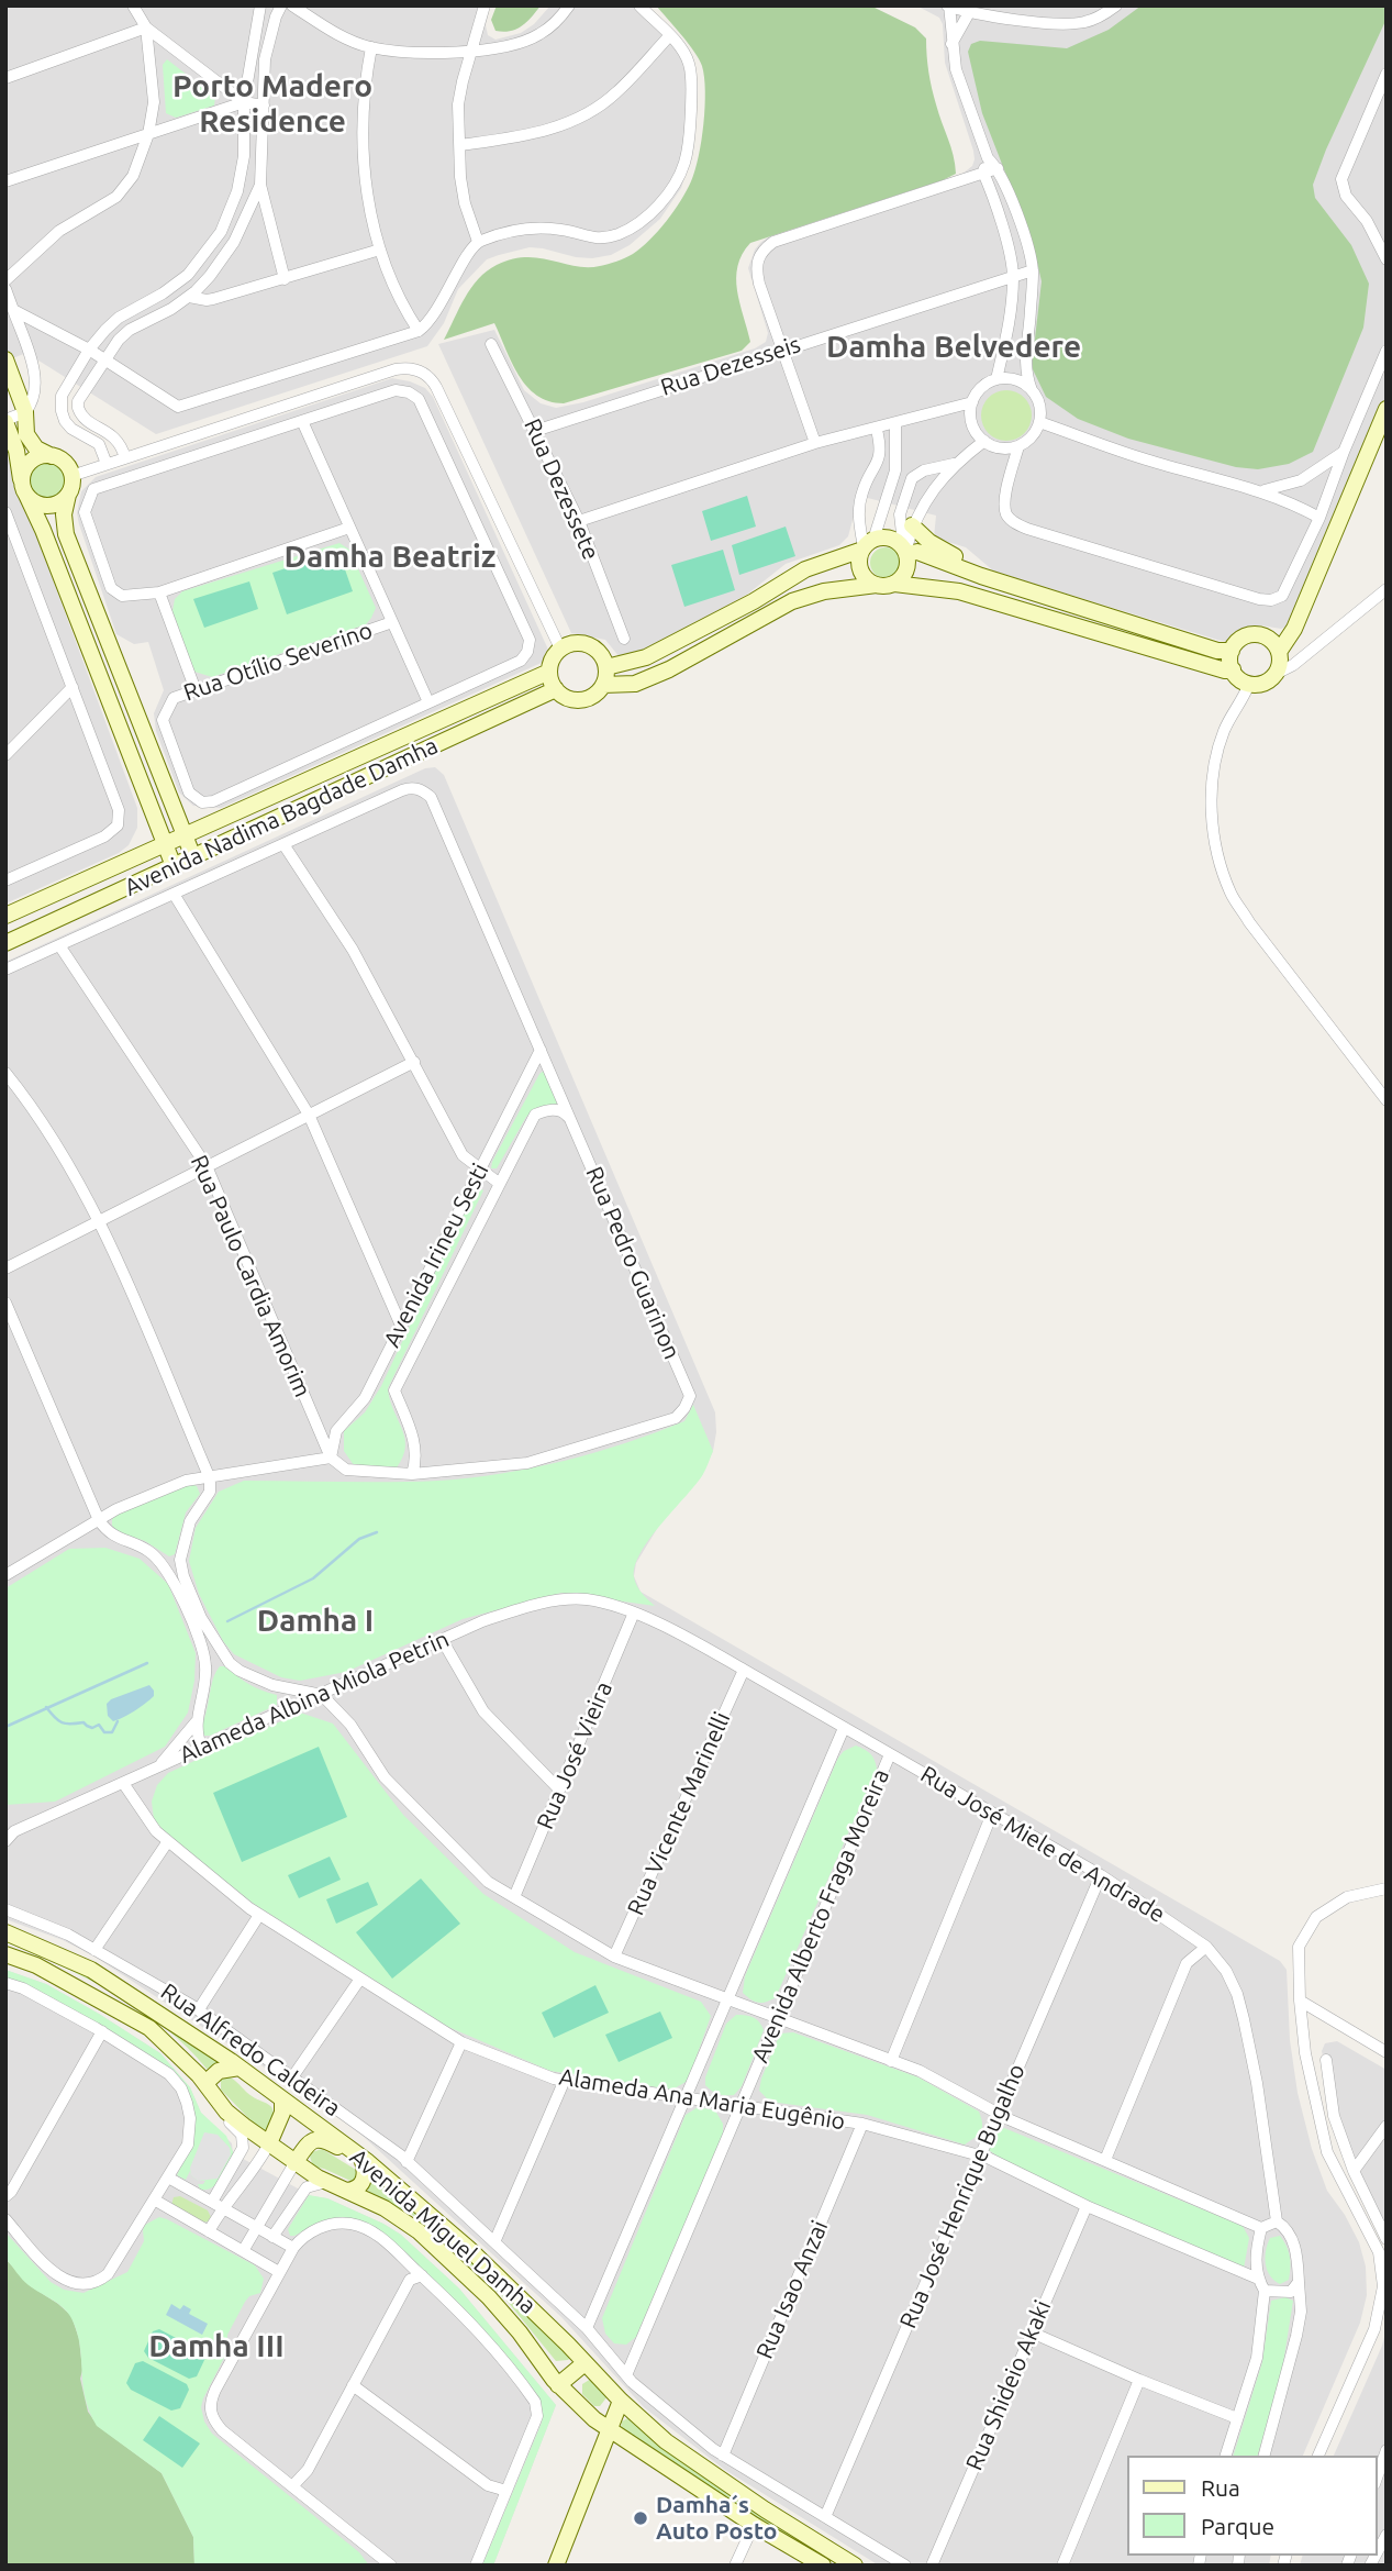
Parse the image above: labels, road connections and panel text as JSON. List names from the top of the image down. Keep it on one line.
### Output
{"streets":{"street":["Rua Dezesseis","Rua Dezessete","Rua Otílio Severino","Avenida Nadima Bagdade Damha","Avenida Irineu Sesti","Rua Pedro Guarinon","Rua Paulo Cardia Amorim","Alameda Albina Miola Petrin","Rua José Vieira","Rua Vicente Marinelli","Rua José Miele de Andrade","Avenida Alberto Fraga Moreira","Rua Alfredo Caldeira","Alameda Ana Maria Eugênio","Rua José Henrique Bugalho","Avenida Miguel Damha","Rua Isao Anzai","Rua Shideio Akaki"]},"crossings":[["Rua Dezesseis","Rua Dezessete"],["Rua Otílio Severino","Avenida Nadima Bagdade Damha"],["Avenida Irineu Sesti","Rua Pedro Guarinon"],["Avenida Irineu Sesti","Rua Paulo Cardia Amorim"],["Alameda Albina Miola Petrin","Rua José Vieira"],["Alameda Albina Miola Petrin","Rua José Miele de Andrade"],["Alameda Albina Miola Petrin","Alameda Ana Maria Eugênio"],["Rua José Vieira","Rua José Miele de Andrade"],["Rua Vicente Marinelli","Rua José Miele de Andrade"],["Rua José Miele de Andrade","Avenida Alberto Fraga Moreira"],["Rua José Miele de Andrade","Rua José Henrique Bugalho"],["Avenida Alberto Fraga Moreira","Rua Alfredo Caldeira"],["Avenida Alberto Fraga Moreira","Alameda Ana Maria Eugênio"],["Rua Alfredo Caldeira","Rua José Henrique Bugalho"],["Rua Alfredo Caldeira","Rua Isao Anzai"],["Alameda Ana Maria Eugênio","Rua José Henrique Bugalho"],["Alameda Ana Maria Eugênio","Rua Isao Anzai"],["Alameda Ana Maria Eugênio","Rua Shideio Akaki"]],"districts":["Porto Madero Residence","Damha Belvedere","Damha Beatriz","Damha I","Damha III"],"places":["Damha´s Auto Posto"],"legend":["Rua","Parque"]}
